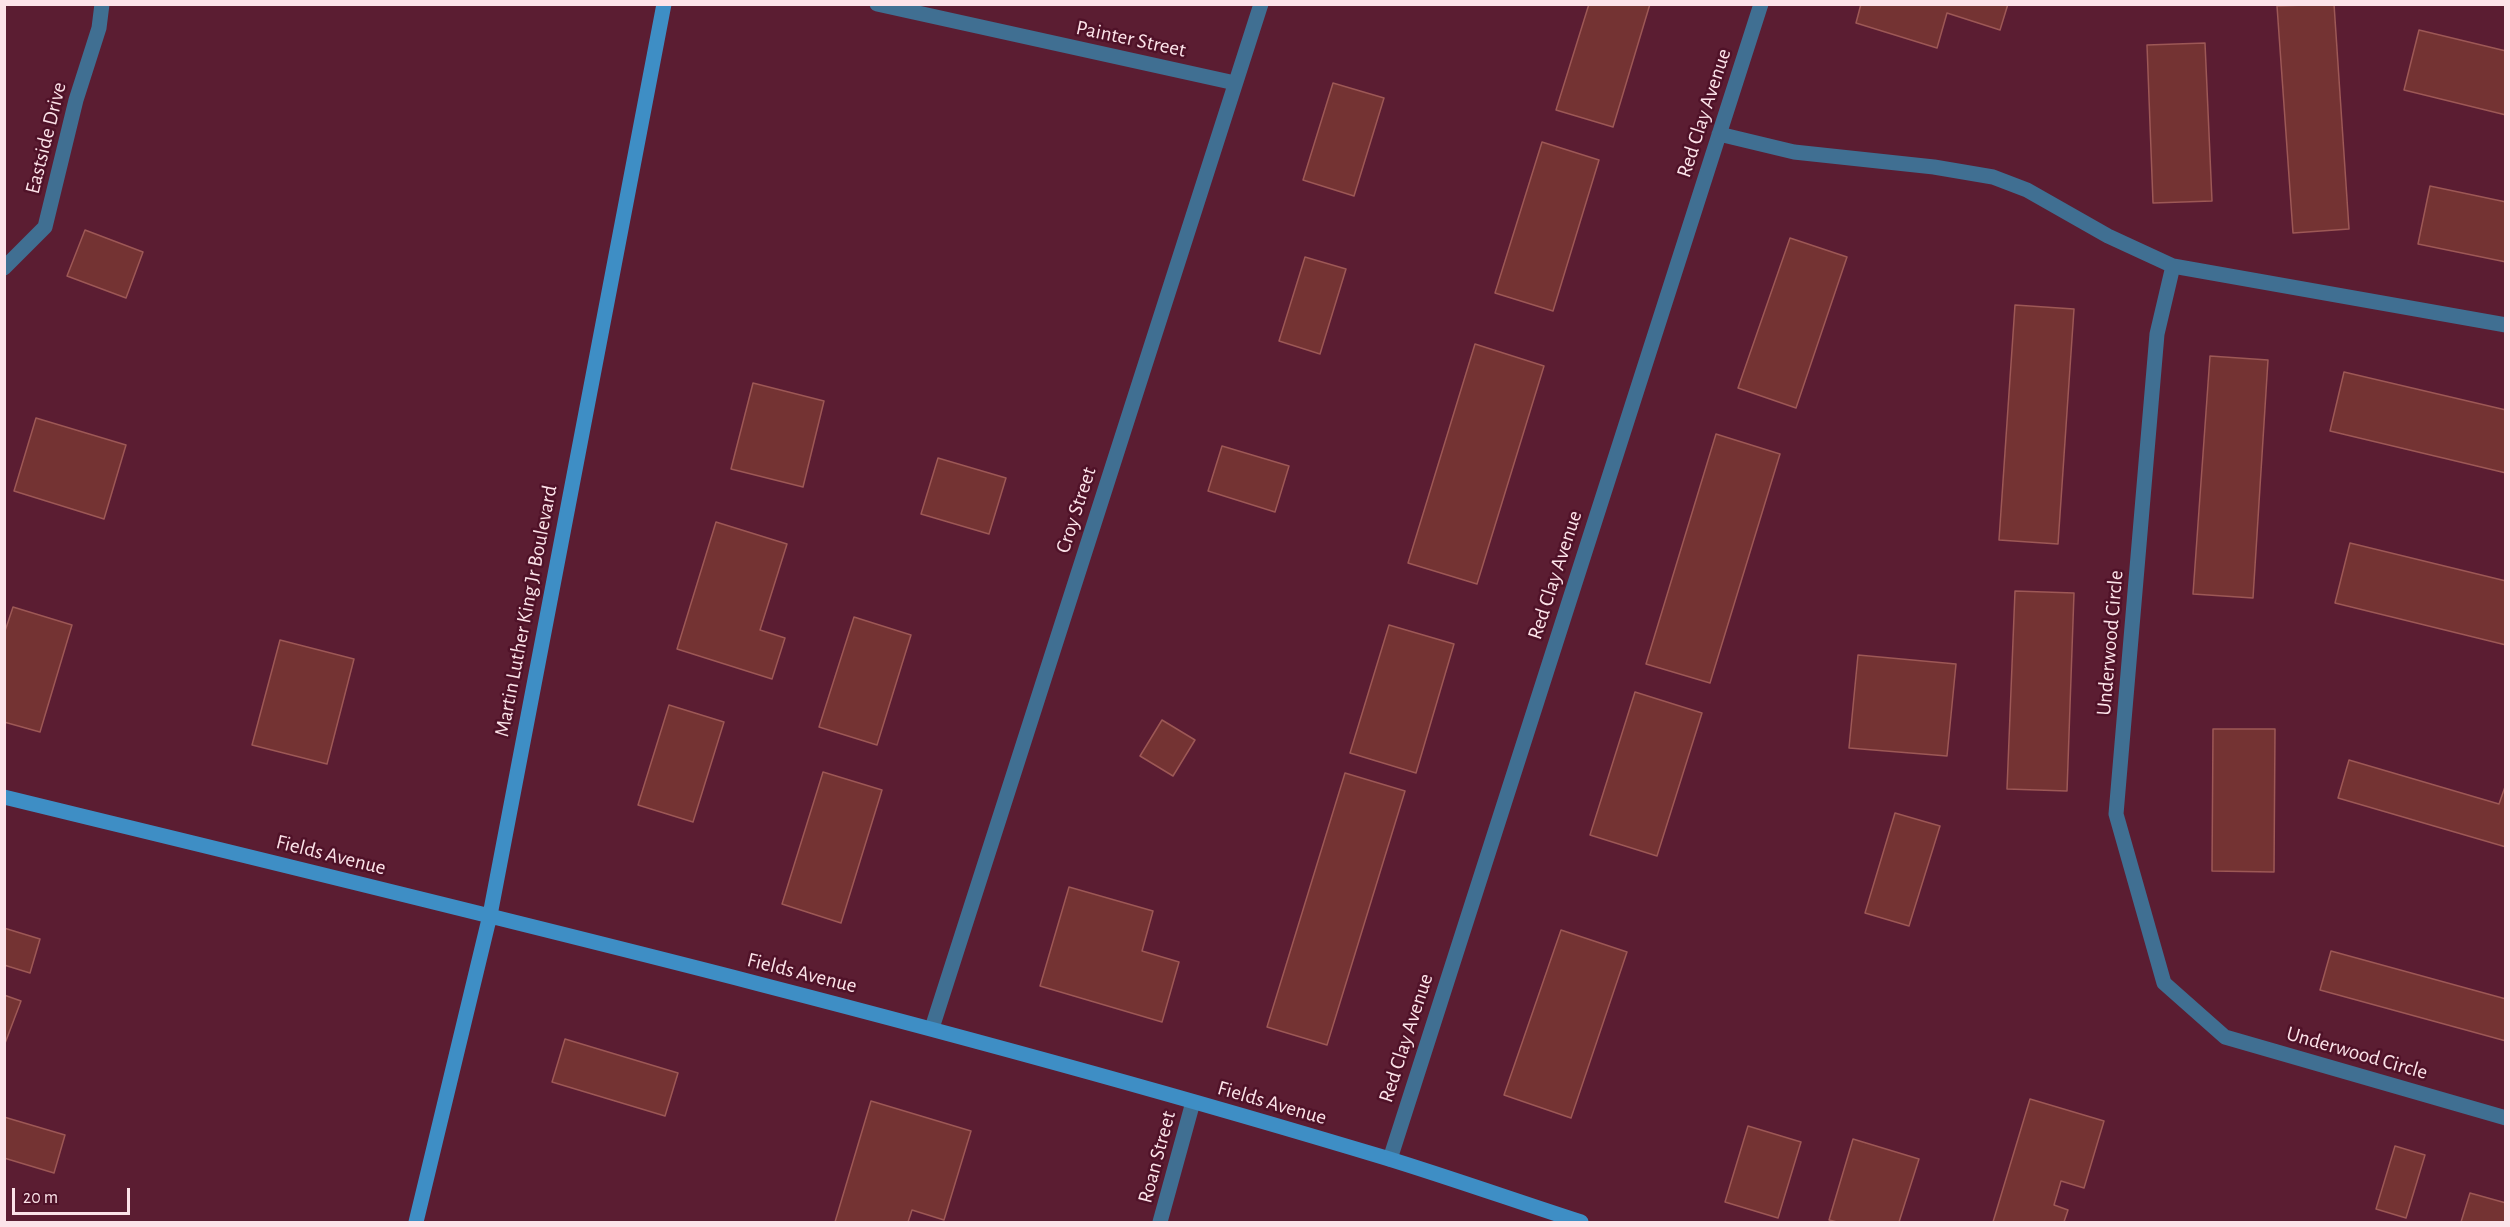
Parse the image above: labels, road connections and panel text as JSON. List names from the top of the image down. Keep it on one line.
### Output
{"streets":{"street":["Painter Street","Red Clay Avenue","Eastside Drive","Croy Street","Martin Luther King Jr Boulevard","Underwood Circle","Fields Avenue","Roan Street"]},"crossings":[["Painter Street","Croy Street"],["Red Clay Avenue","Fields Avenue"],["Croy Street","Fields Avenue"],["Martin Luther King Jr Boulevard","Fields Avenue"],["Fields Avenue","Roan Street"]],"scale_bar":"20 m"}
